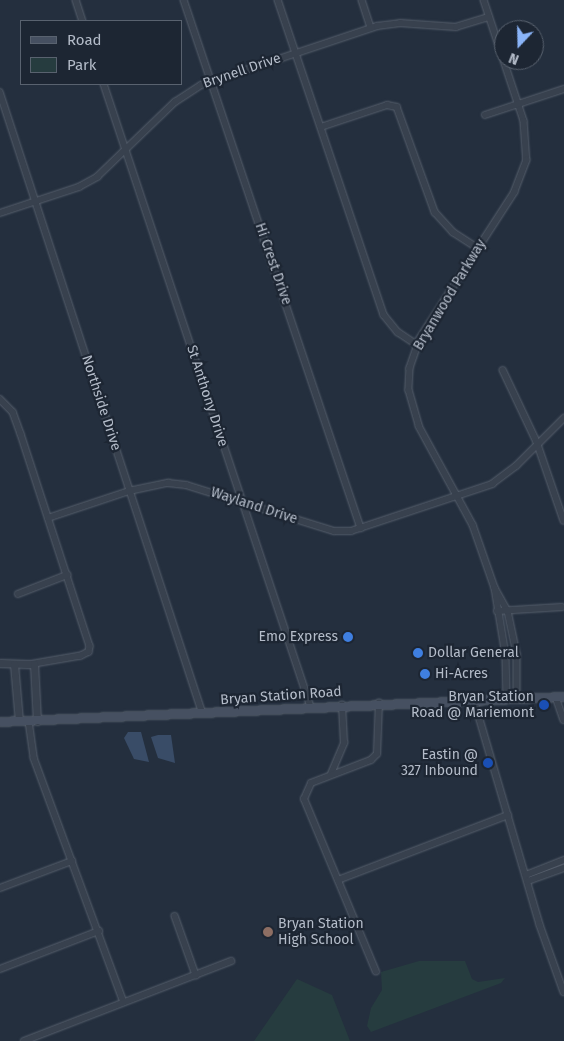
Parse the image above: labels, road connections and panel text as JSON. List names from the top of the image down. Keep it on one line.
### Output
{"streets":{"main road":["Bryan Station Road"],"street":["Brynell Drive","Hi Crest Drive","Bryanwood Parkway","St Anthony Drive","Northside Drive","Wayland Drive"]},"crossings":[["Brynell Drive","Hi Crest Drive"],["Brynell Drive","Bryanwood Parkway"],["Brynell Drive","St Anthony Drive"],["Brynell Drive","Northside Drive"],["Hi Crest Drive","Wayland Drive"],["Bryanwood Parkway","Wayland Drive"],["Bryanwood Parkway","Bryan Station Road"],["St Anthony Drive","Wayland Drive"],["St Anthony Drive","Bryan Station Road"],["Northside Drive","Wayland Drive"],["Northside Drive","Bryan Station Road"]],"places":["Emo Express","Dollar General","Hi-Acres","Bryan Station Road @ Mariemont","Eastin @ 327 Inbound","Bryan Station High School"],"legend":["Road","Park"],"north":"bottom"}
